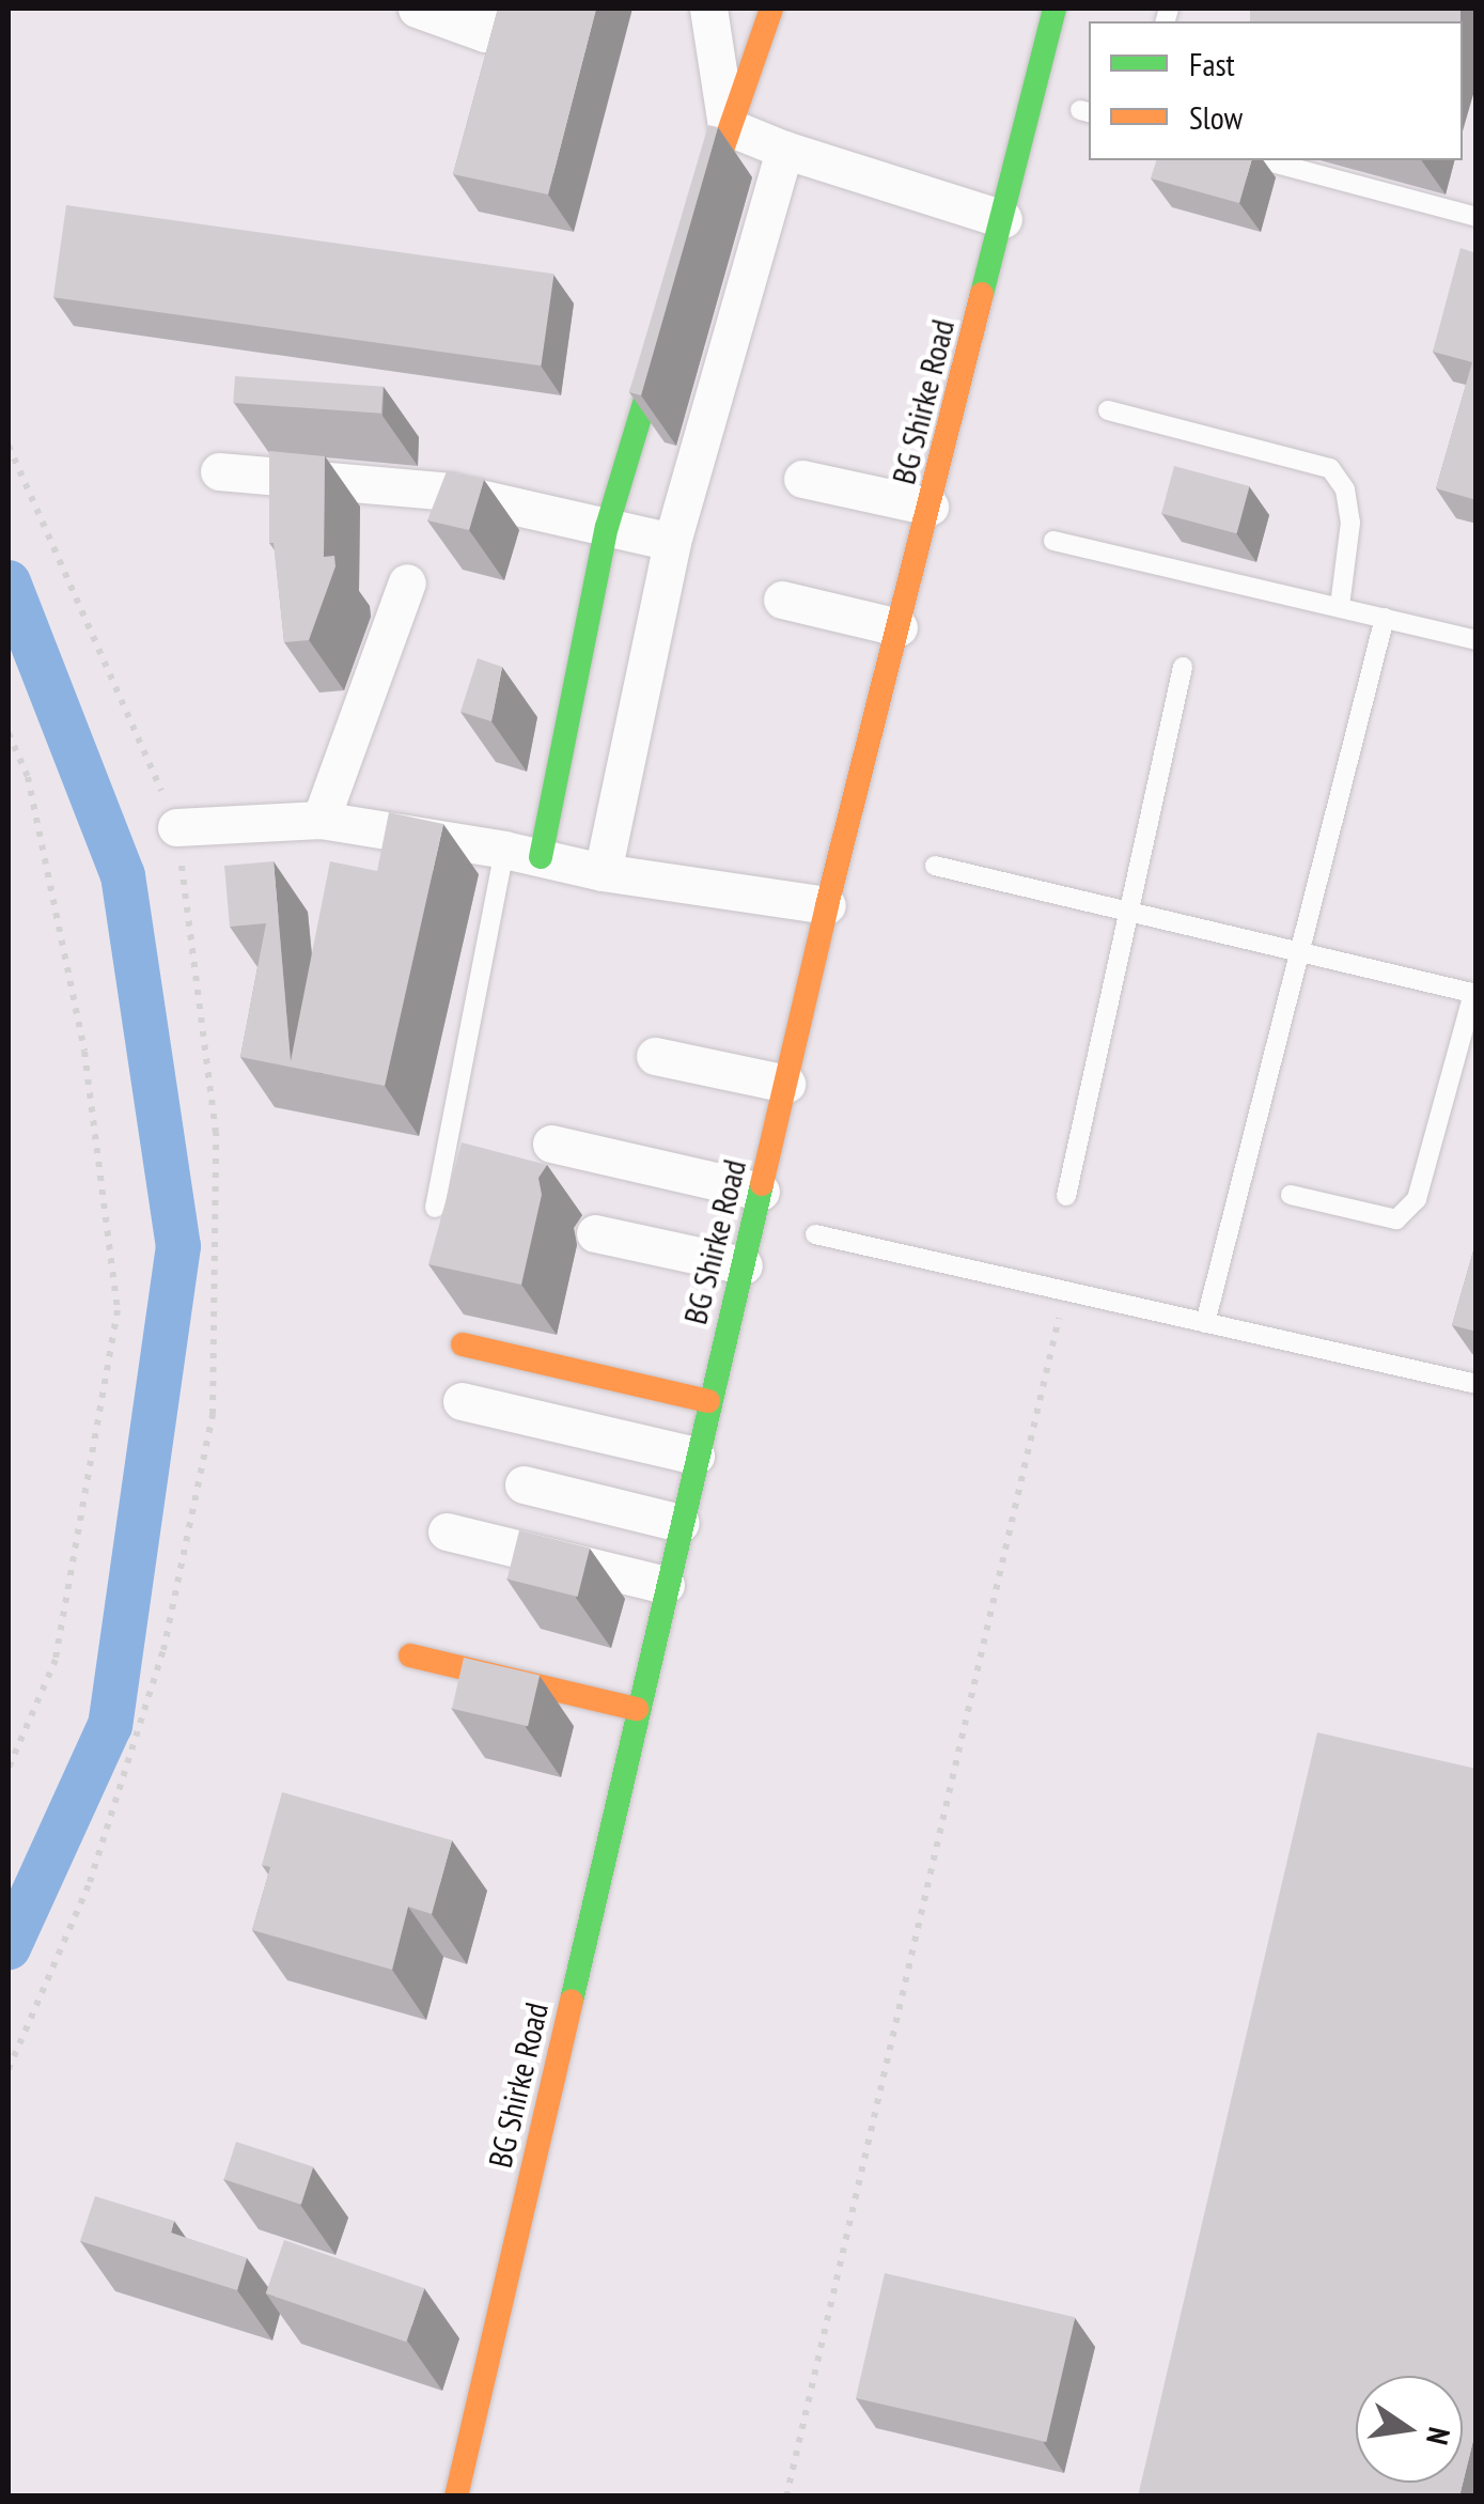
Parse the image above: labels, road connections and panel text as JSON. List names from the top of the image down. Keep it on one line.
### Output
{"streets":{"street":["BG Shirke Road"]},"legend":["Fast","Slow"],"north":"right"}
